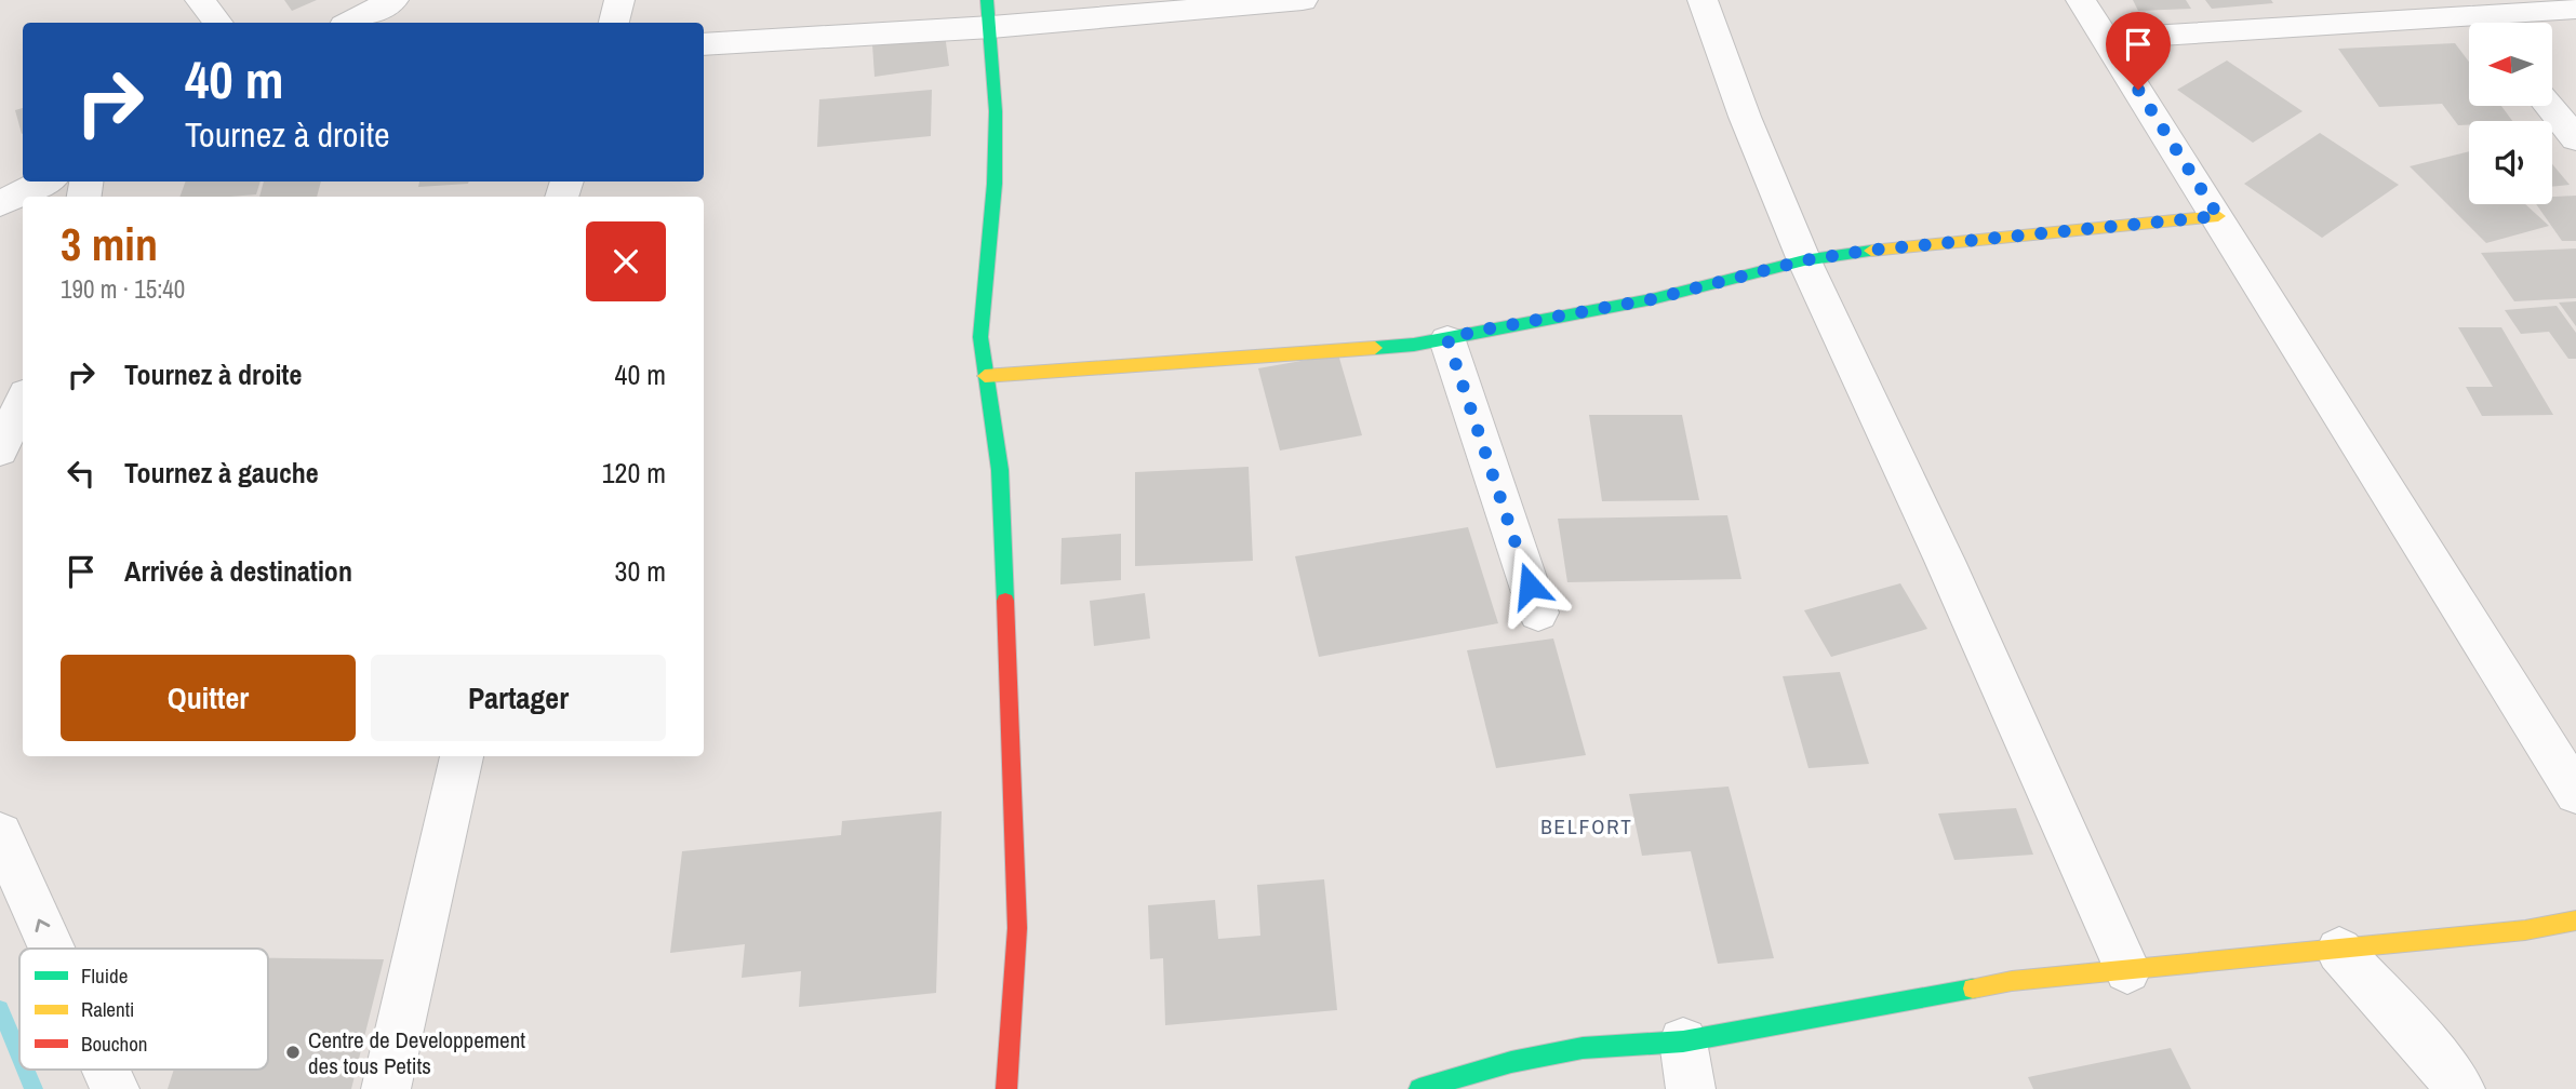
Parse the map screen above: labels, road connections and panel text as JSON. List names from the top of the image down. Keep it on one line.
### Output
{"districts":["BELFORT"],"places":["Centre de Developpement des tous Petits"],"legend":["Fluide","Ralenti","Bouchon"],"north":"left","page":{"turn":["40 m","Tournez à droite"],"heading":["3 min","190 m · 15:40"],"list":[{"name":"Tournez à droite","value":"40 m"},{"name":"Tournez à gauche","value":"120 m"},{"name":"Arrivée à destination","value":"30 m"}],"buttons":["Quitter","Partager"]}}
